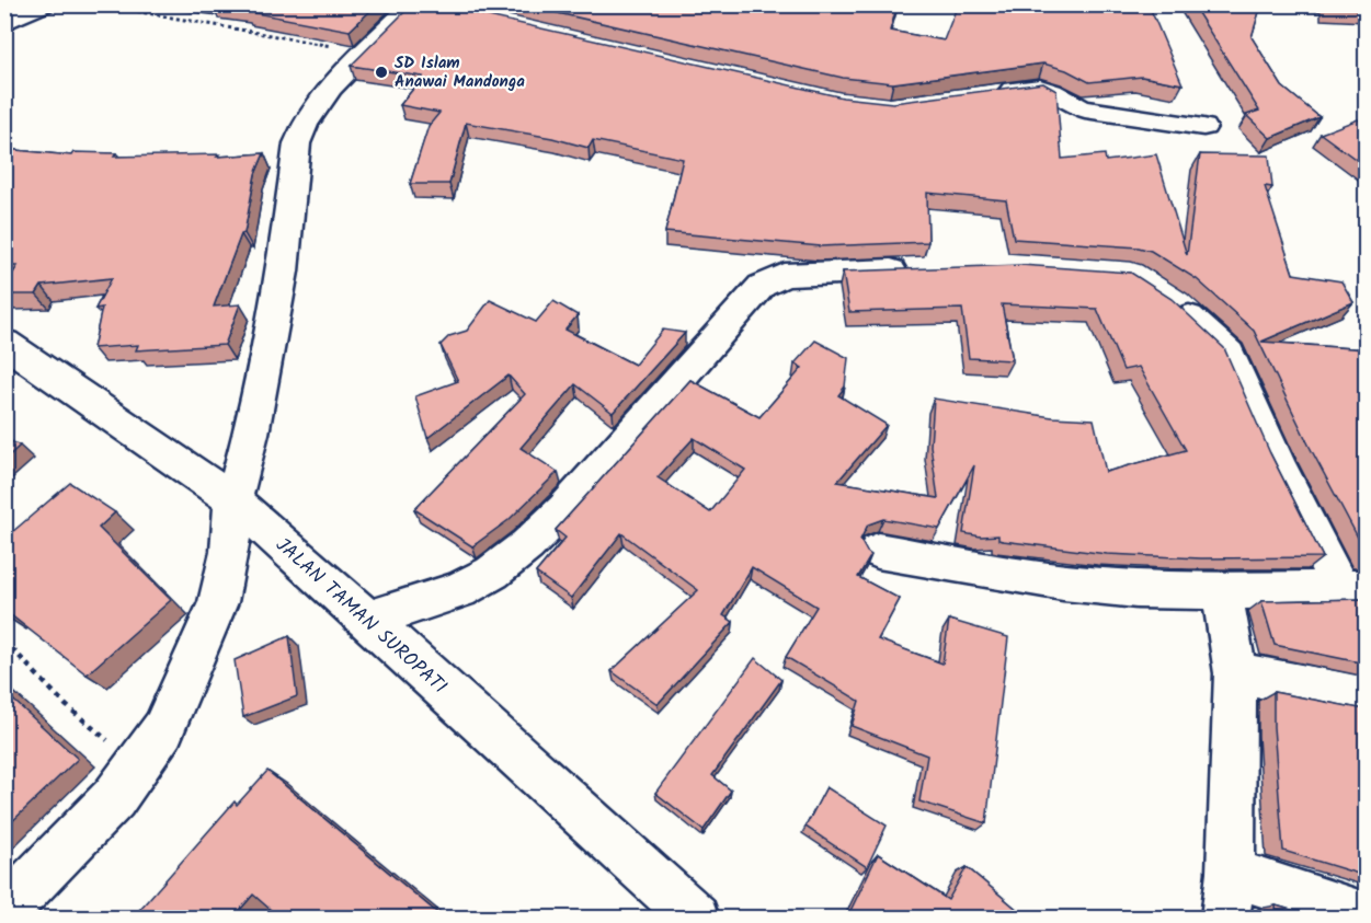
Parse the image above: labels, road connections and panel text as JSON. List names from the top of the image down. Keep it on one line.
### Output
{"streets":{"street":["JALAN TAMAN SUROPATI"]},"places":["SD Islam Anawai Mandonga"]}
